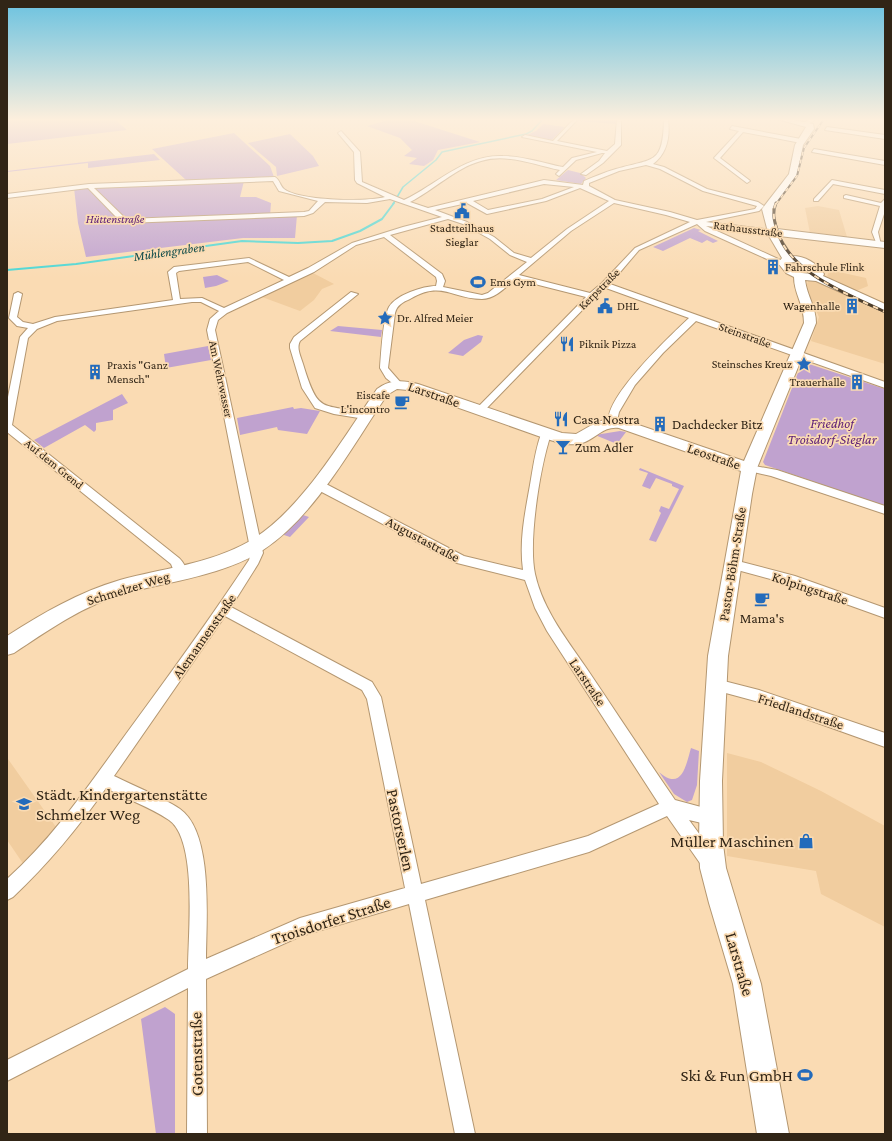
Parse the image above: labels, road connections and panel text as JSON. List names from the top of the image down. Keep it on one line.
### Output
{"streets":{"street":["Rathausstraße","Kerpstraße","Steinstraße","Am Wehrwasser","Larstraße","Leostraße","Auf dem Grend","Augustastraße","Pastor-Böhm-Straße","Schmelzer Weg","Kolpingstraße","Alemannenstraße","Friedlandstraße","Pastorserlen","Troisdorfer Straße","Gotenstraße"]},"crossings":[["Rathausstraße","Kerpstraße"],["Rathausstraße","Larstraße"],["Kerpstraße","Steinstraße"],["Kerpstraße","Larstraße"],["Steinstraße","Pastor-Böhm-Straße"],["Am Wehrwasser","Schmelzer Weg"],["Am Wehrwasser","Alemannenstraße"],["Larstraße","Augustastraße"],["Larstraße","Pastor-Böhm-Straße"],["Larstraße","Troisdorfer Straße"],["Leostraße","Pastor-Böhm-Straße"],["Auf dem Grend","Schmelzer Weg"],["Pastor-Böhm-Straße","Kolpingstraße"],["Pastor-Böhm-Straße","Friedlandstraße"],["Schmelzer Weg","Alemannenstraße"],["Alemannenstraße","Pastorserlen"],["Alemannenstraße","Gotenstraße"],["Pastorserlen","Troisdorfer Straße"],["Troisdorfer Straße","Gotenstraße"]],"water":["Mühlengraben"],"parks":["Hüttenstraße","Friedhof Troisdorf-Sieglar"],"places":{"public building":["Stadtteilhaus Sieglar","DHL"],"building":["Fahrschule Flink","Wagenhalle","Praxis \"Ganz Mensch\"","Trauerhalle","Dachdecker Bitz"],"sports":["Ems Gym","Ski & Fun GmbH"],"place":["Dr. Alfred Meier","Steinsches Kreuz"],"restaurant":["Piknik Pizza","Casa Nostra"],"cafe":["Eiscafe L'incontro","Mama's"],"bar":["Zum Adler"],"school or university":["Städt. Kindergartenstätte Schmelzer Weg"],"shop":["Müller Maschinen"]}}
